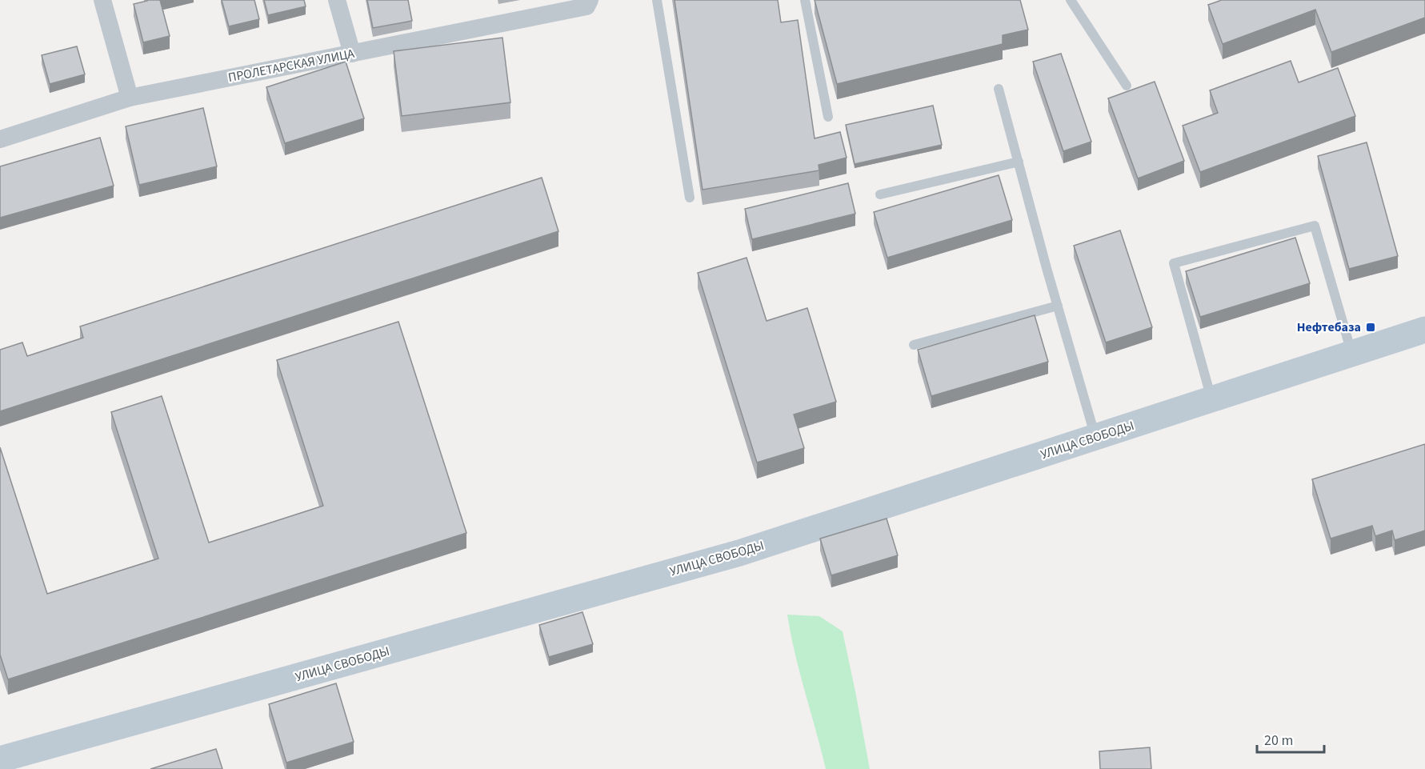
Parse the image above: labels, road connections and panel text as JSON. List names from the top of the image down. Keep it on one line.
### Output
{"streets":{"main road":["УЛИЦА СВОБОДЫ"],"street":["ПРОЛЕТАРСКАЯ УЛИЦА"]},"places":{"transit":["Нефтебаза"]},"scale_bar":"20 m"}
